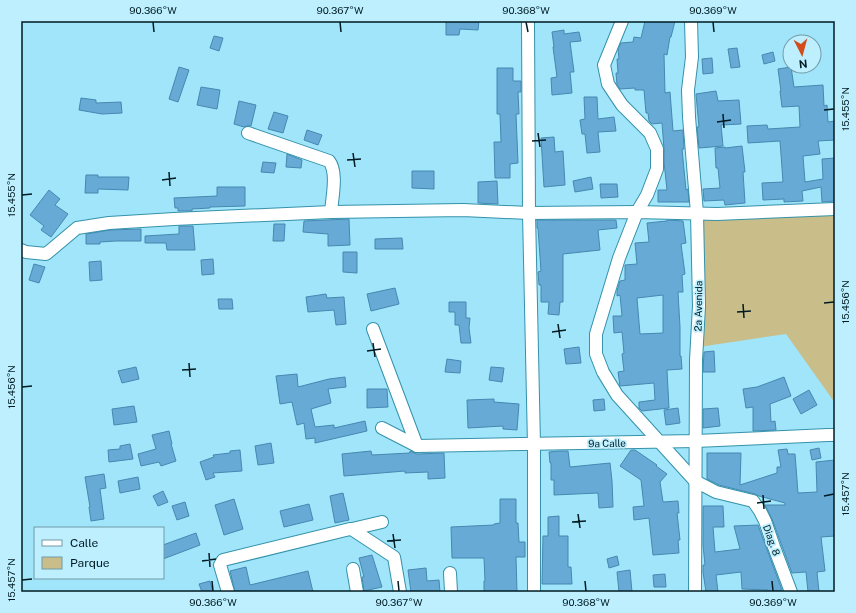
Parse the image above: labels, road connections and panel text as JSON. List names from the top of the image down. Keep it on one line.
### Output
{"streets":{"street":["2a Avenida","9a Calle","Diag. 8"]},"crossings":[["2a Avenida","9a Calle"],["2a Avenida","Diag. 8"],["9a Calle","Diag. 8"]],"legend":["Calle","Parque"],"north":"bottom","coordinates":["90.366°W","90.367°W","90.368°W","90.369°W","15.455°N","15.456°N","15.457°N"]}
